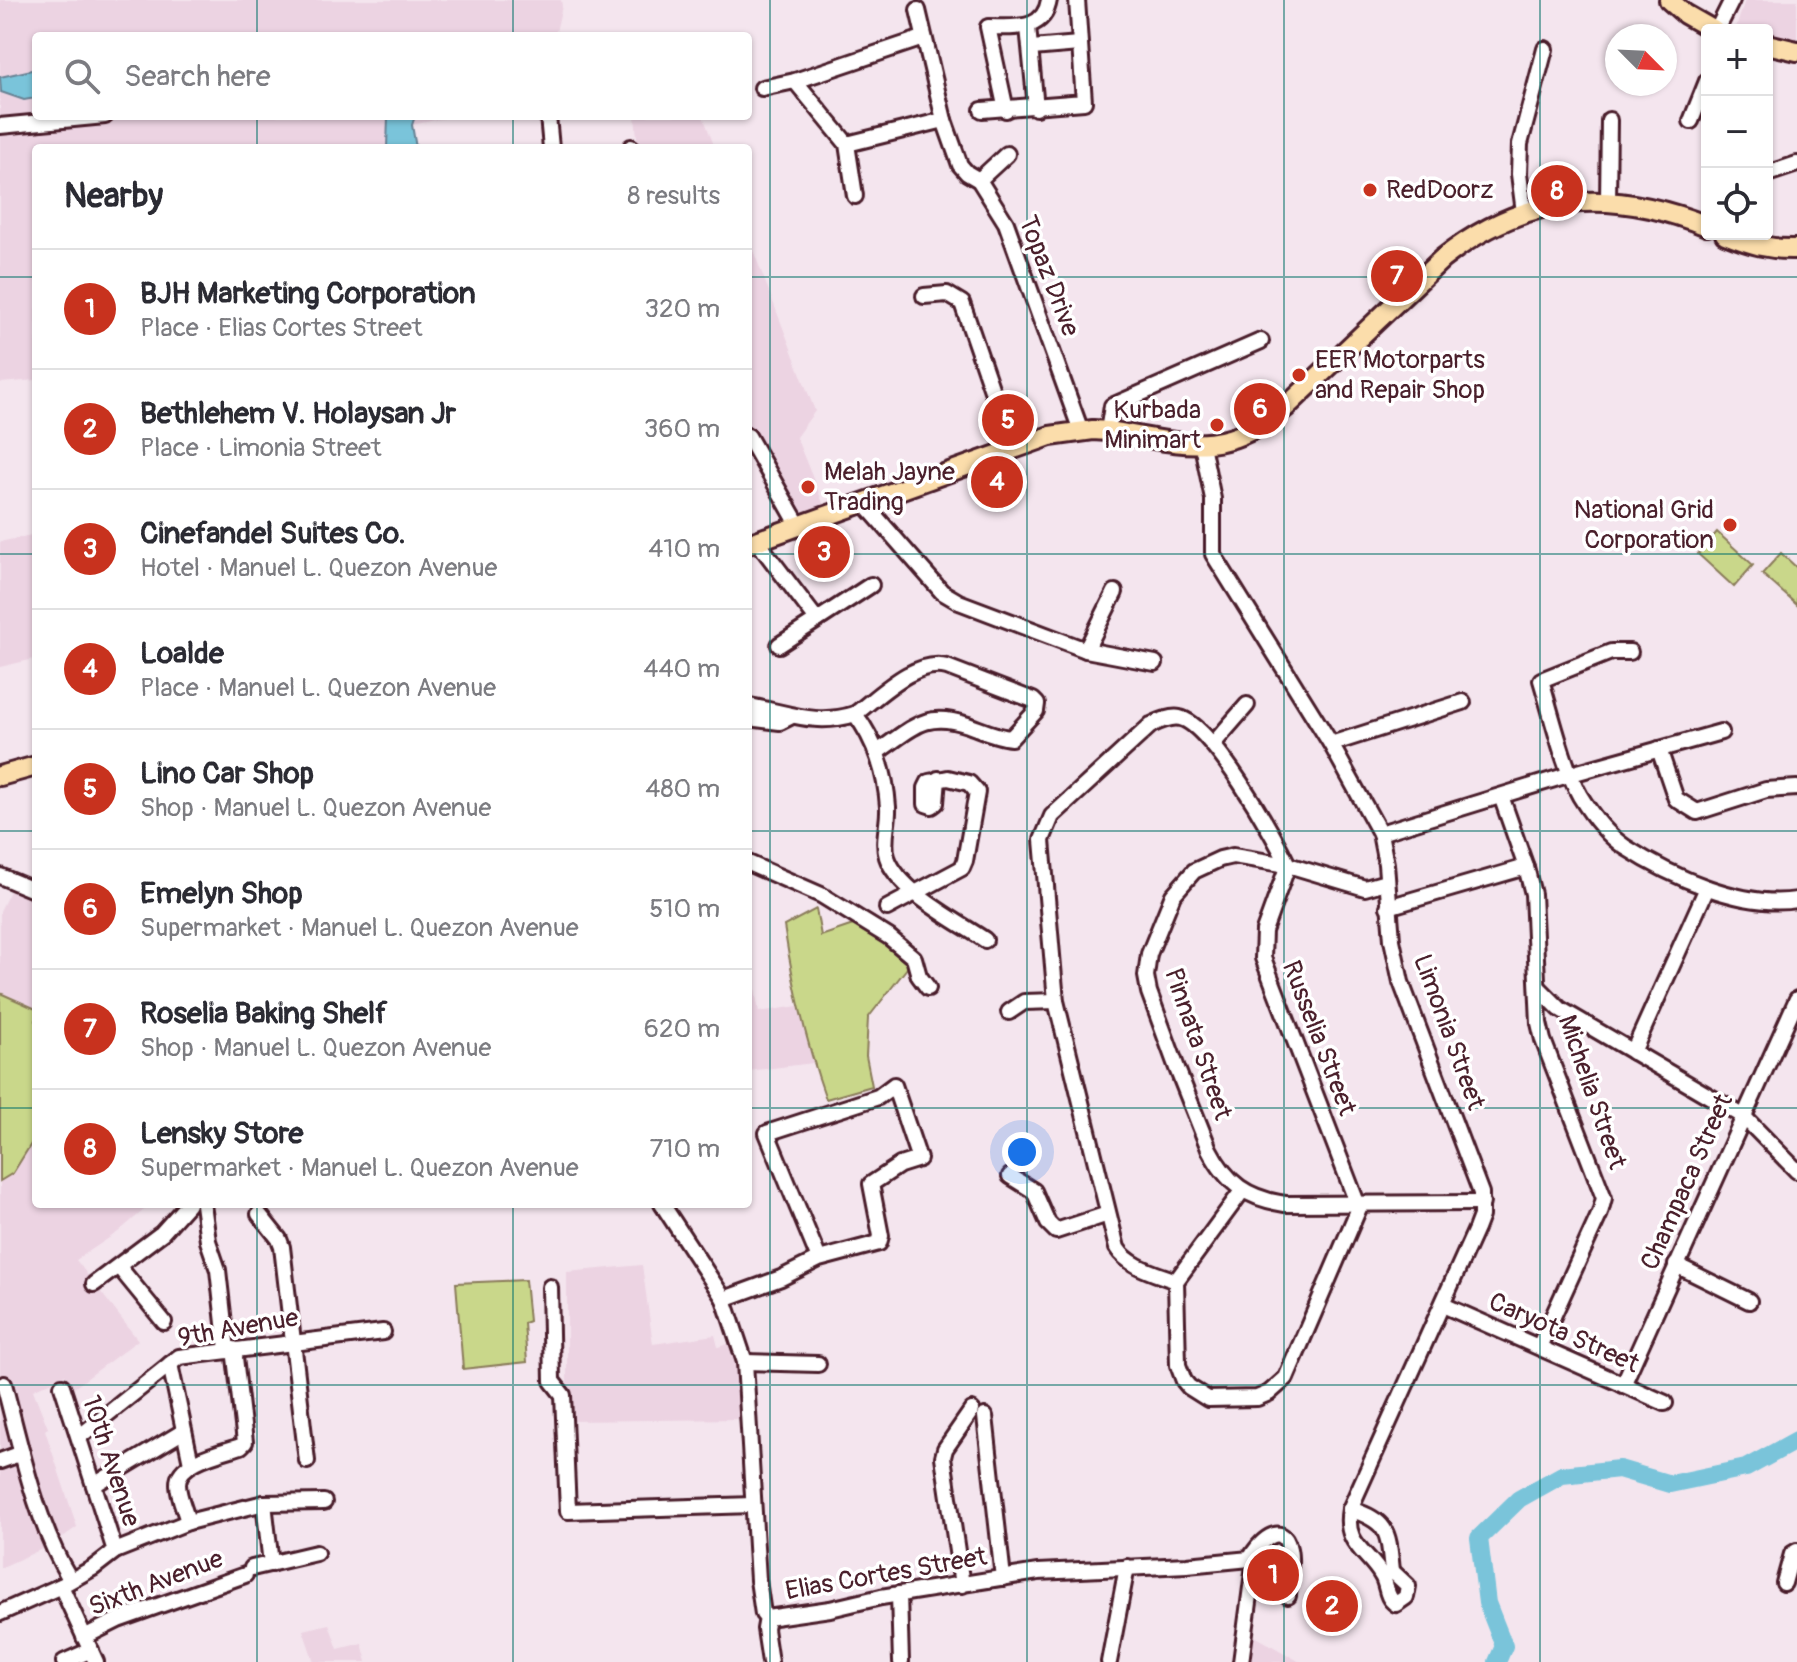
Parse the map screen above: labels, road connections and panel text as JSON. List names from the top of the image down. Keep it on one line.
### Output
{"streets":{"street":["Topaz Drive","Limonia Street","Russelia Street","Pinnata Street","Michelia Street","Champaca Street","9th Avenue","Caryota Street","10th Avenue","Elias Cortes Street","Sixth Avenue"]},"crossings":[["Limonia Street","Pinnata Street"],["Russelia Street","Pinnata Street"],["Michelia Street","Caryota Street"],["Champaca Street","Caryota Street"],["9th Avenue","10th Avenue"]],"places":["RedDoorz","EER Motorparts and Repair Shop","Kurbada Minimart","Melah Jayne Trading","National Grid Corporation"],"north":"bottom right","page":{"map_buttons":["+","−"],"search":"Search here","heading":["Nearby","8 results"],"pins":["8","7","6","5","4","3","1","2"],"list":[{"mark":"1","name":"BJH Marketing Corporation","note":"Place · Elias Cortes Street","value":"320 m"},{"mark":"2","name":"Bethlehem V. Holaysan Jr","note":"Place · Limonia Street","value":"360 m"},{"mark":"3","name":"Cinefandel Suites Co.","note":"Hotel · Manuel L. Quezon Avenue","value":"410 m"},{"mark":"4","name":"Loalde","note":"Place · Manuel L. Quezon Avenue","value":"440 m"},{"mark":"5","name":"Lino Car Shop","note":"Shop · Manuel L. Quezon Avenue","value":"480 m"},{"mark":"6","name":"Emelyn Shop","note":"Supermarket · Manuel L. Quezon Avenue","value":"510 m"},{"mark":"7","name":"Roselia Baking Shelf","note":"Shop · Manuel L. Quezon Avenue","value":"620 m"},{"mark":"8","name":"Lensky Store","note":"Supermarket · Manuel L. Quezon Avenue","value":"710 m"}]}}
